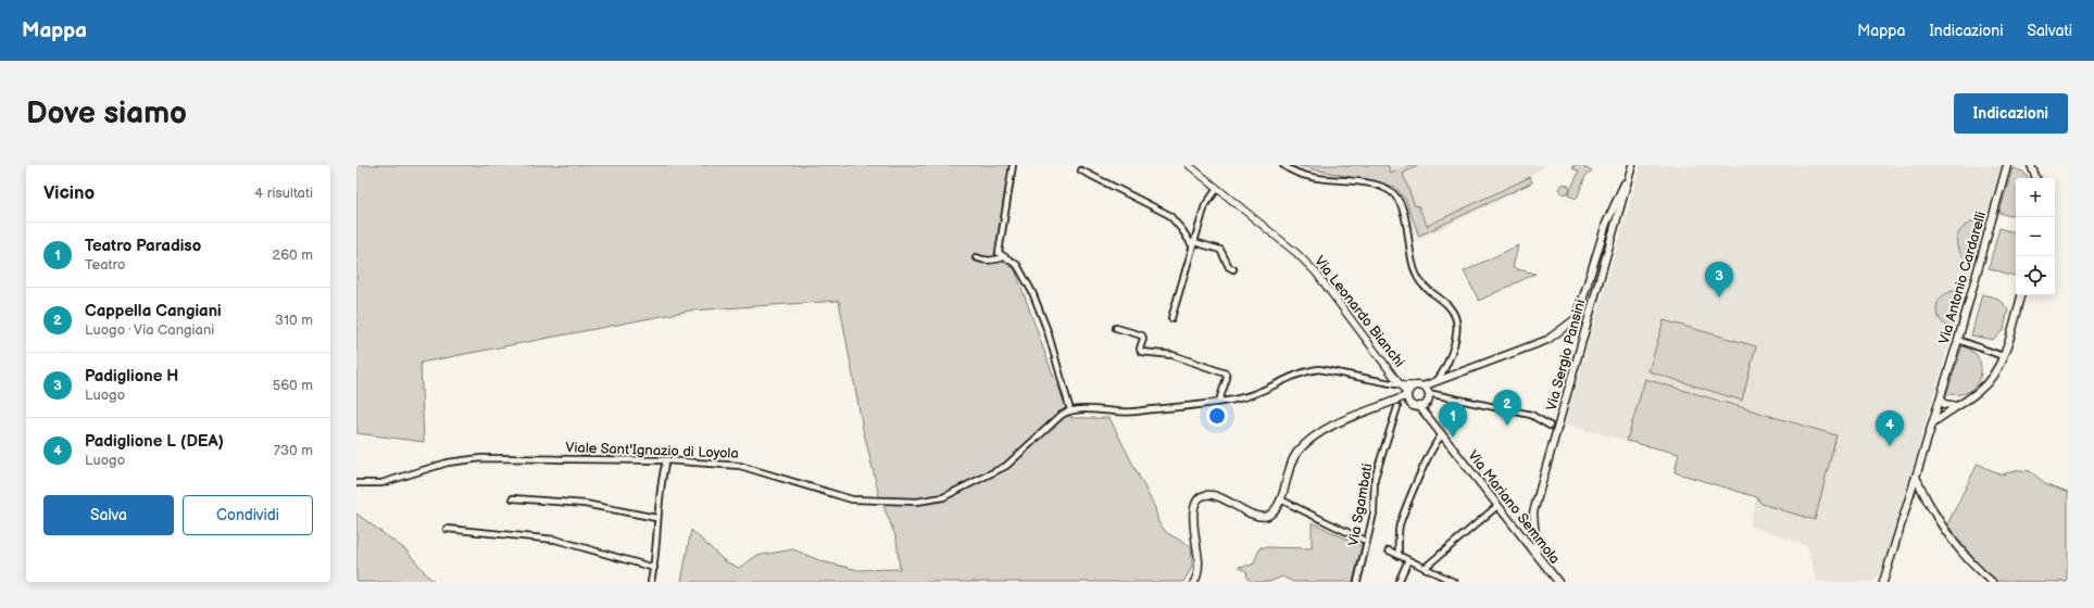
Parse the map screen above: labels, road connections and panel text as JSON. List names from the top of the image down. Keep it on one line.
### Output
{"streets":{"main road":["Via Antonio Cardarelli","Via Sergio Pansini","Via Mariano Semmola"],"street":["Via Leonardo Bianchi","Viale Sant'Ignazio di Loyola","Via Sgambati"]},"crossings":[["Via Leonardo Bianchi","Via Mariano Semmola"],["Via Sergio Pansini","Via Mariano Semmola"]],"page":{"header":"Mappa","nav":["Mappa","Indicazioni","Salvati"],"buttons":["Indicazioni",["Salva","Condividi"]],"title":"Dove siamo","heading":["Vicino","4 risultati"],"map_buttons":["+","−"],"list":[{"mark":"1","name":"Teatro Paradiso","note":"Teatro","value":"260 m"},{"mark":"2","name":"Cappella Cangiani","note":"Luogo · Via Cangiani","value":"310 m"},{"mark":"3","name":"Padiglione H","note":"Luogo","value":"560 m"},{"mark":"4","name":"Padiglione L (DEA)","note":"Luogo","value":"730 m"}],"pins":["3","2","1","4"]}}
